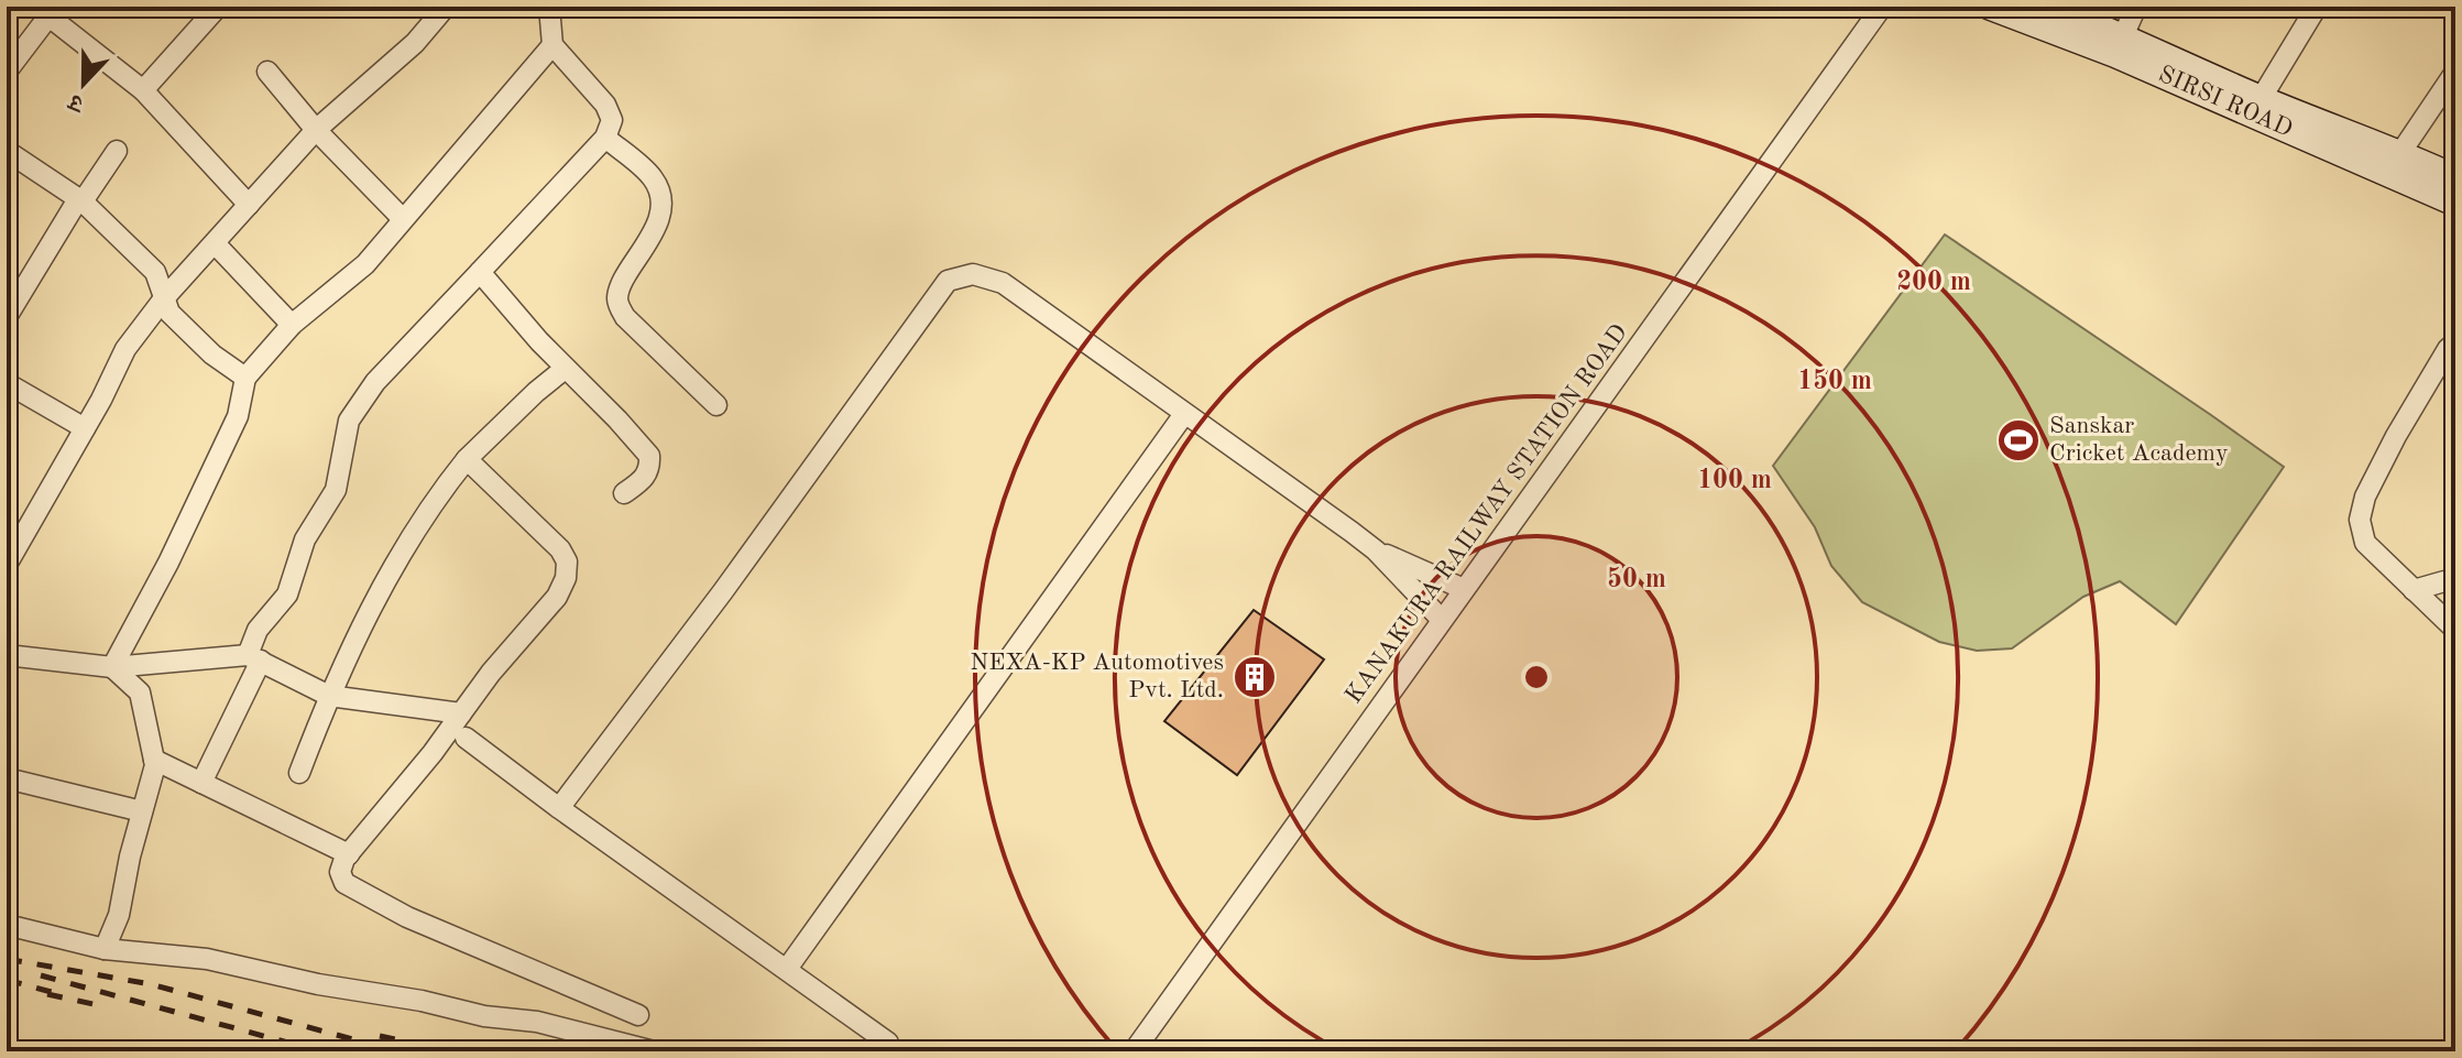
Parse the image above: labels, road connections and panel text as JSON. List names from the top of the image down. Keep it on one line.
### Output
{"streets":{"main road":["SIRSI ROAD"],"street":["KANAKURA RAILWAY STATION ROAD"]},"places":{"sports":["Sanskar Cricket Academy"],"building":["NEXA-KP Automotives Pvt. Ltd."]},"north":"bottom","rings":["200 m","150 m","100 m","50 m"]}
